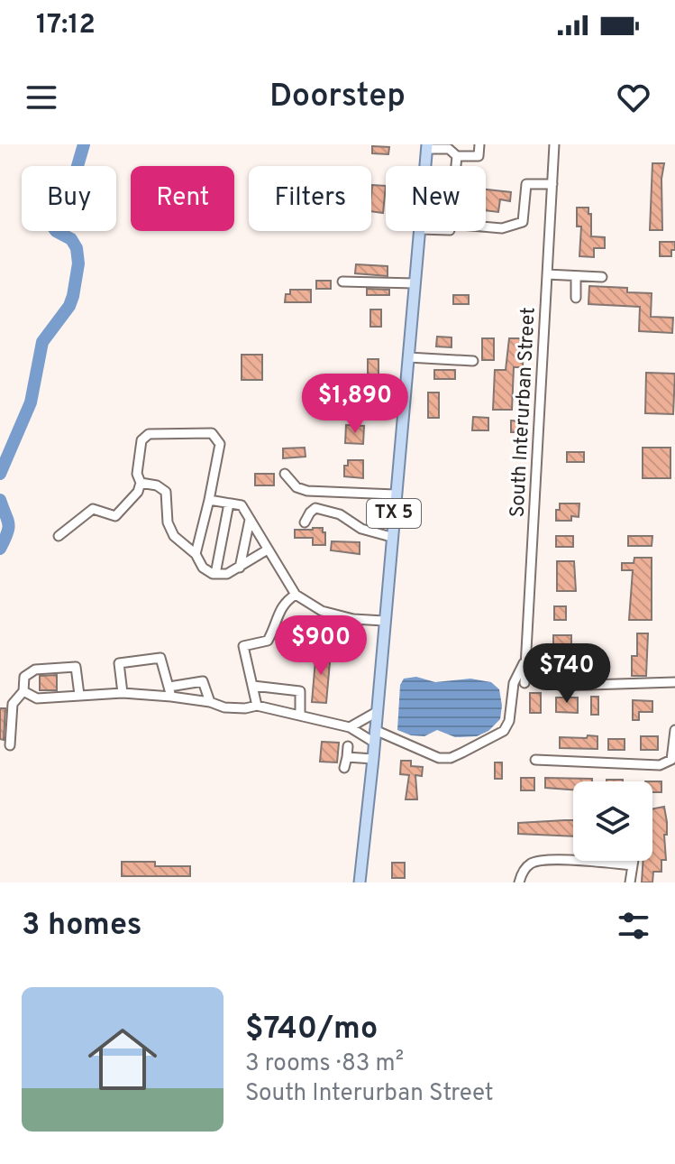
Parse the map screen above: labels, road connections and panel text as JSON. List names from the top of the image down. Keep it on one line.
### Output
{"streets":{"main road":["TX 5"],"street":["South Interurban Street"]},"page":{"status":"17:12","header":"Doorstep","chip":["Buy","Rent","Filters","New"],"price":["$1,890","$900","$740"],"heading":"3 homes","list":[{"name":"$740/mo","note":"3 rooms · 83 m² · South Interurban Street"}]}}
